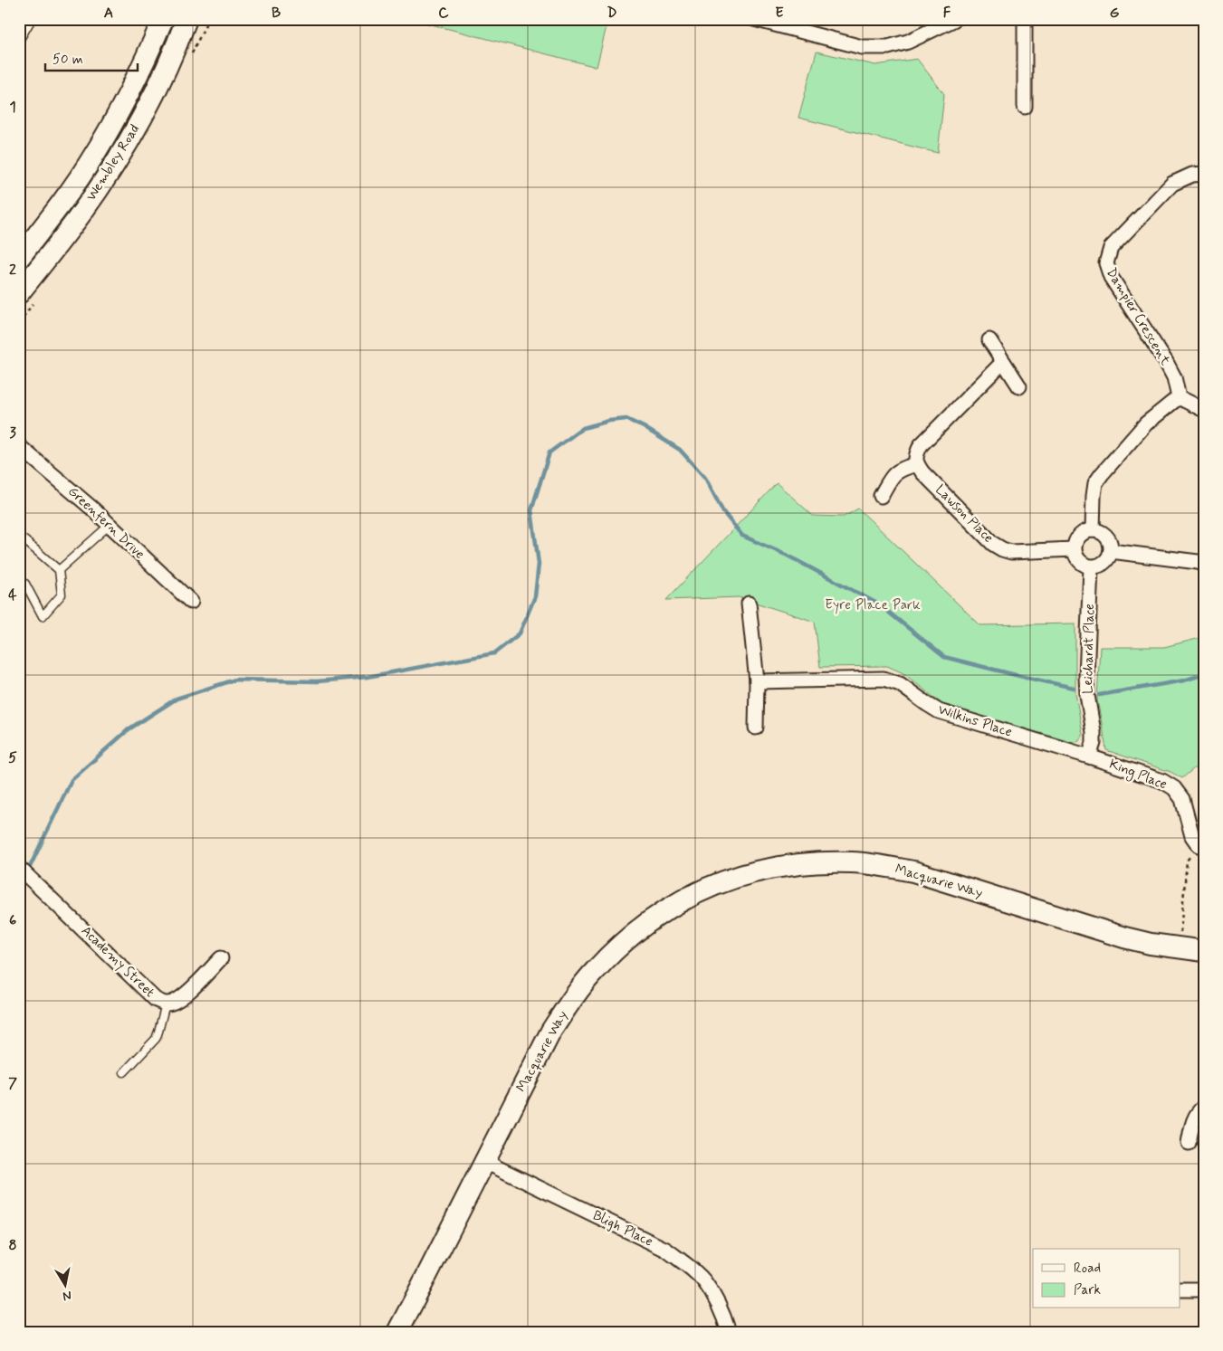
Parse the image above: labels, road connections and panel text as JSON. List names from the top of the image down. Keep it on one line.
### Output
{"streets":{"street":["Wembley Road","Dampier Crescent","Lawson Place","Greenfern Drive","Leichardt Place","Wilkins Place","King Place","Macquarie Way","Academy Street","Bligh Place"]},"crossings":[["Lawson Place","Leichardt Place"],["Leichardt Place","Wilkins Place"],["Leichardt Place","King Place"],["Wilkins Place","King Place"],["Macquarie Way","Bligh Place"]],"parks":["Eyre Place Park"],"legend":["Road","Park"],"scale_bar":"50 m","north":"bottom","grid":{"columns":["A","B","C","D","E","F","G"],"rows":["1","2","3","4","5","6","7","8"]}}
